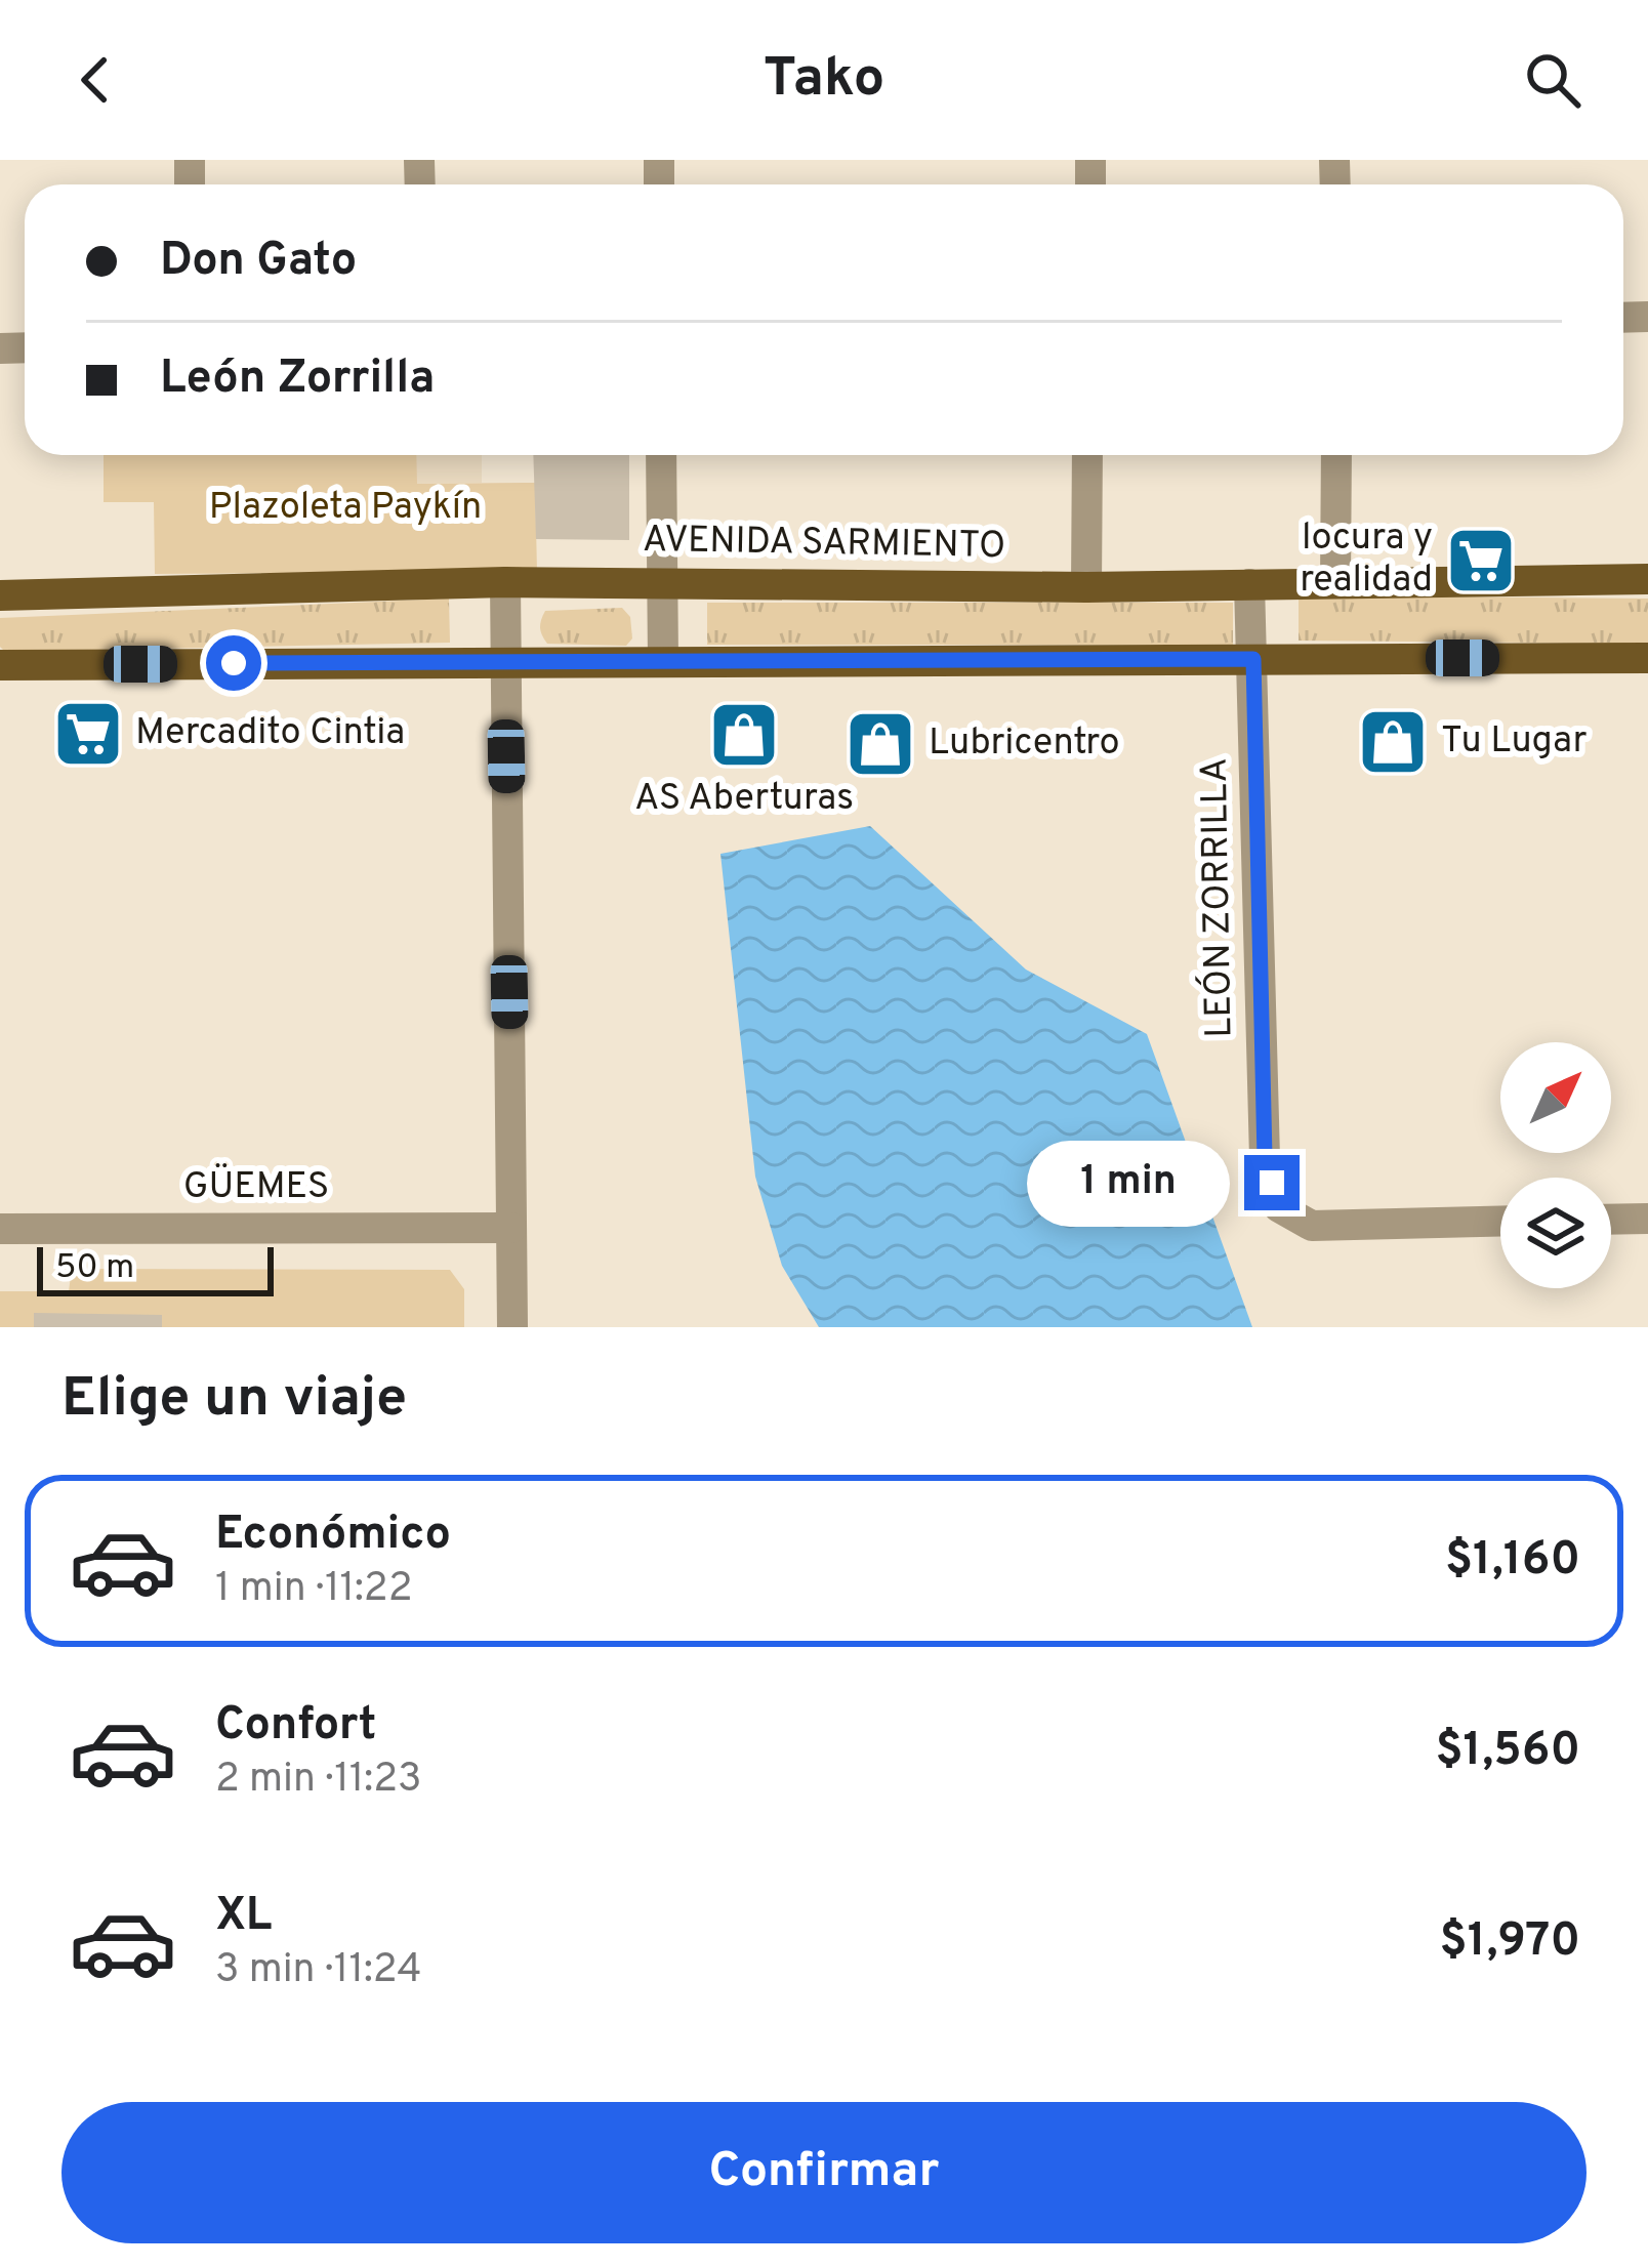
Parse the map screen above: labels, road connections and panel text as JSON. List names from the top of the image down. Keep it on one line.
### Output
{"streets":{"main road":["AVENIDA SARMIENTO"],"street":["LEÓN ZORRILLA","GÜEMES"]},"crossings":[["AVENIDA SARMIENTO","LEÓN ZORRILLA"]],"parks":["Plazoleta Paykín"],"places":{"supermarket":["locura y realidad","Mercadito Cintia"],"shop":["AS Aberturas","Tu Lugar","Lubricentro"]},"scale_bar":"50 m","north":"top right","page":{"header":"Tako","banner":["Don Gato","León Zorrilla"],"bubble":"1 min","scale":"50 m","heading":"Elige un viaje","list":[{"name":"Económico","note":"1 min · 11:22","value":"$1,160"},{"name":"Confort","note":"2 min · 11:23","value":"$1,560"},{"name":"XL","note":"3 min · 11:24","value":"$1,970"}],"buttons":"Confirmar"}}
